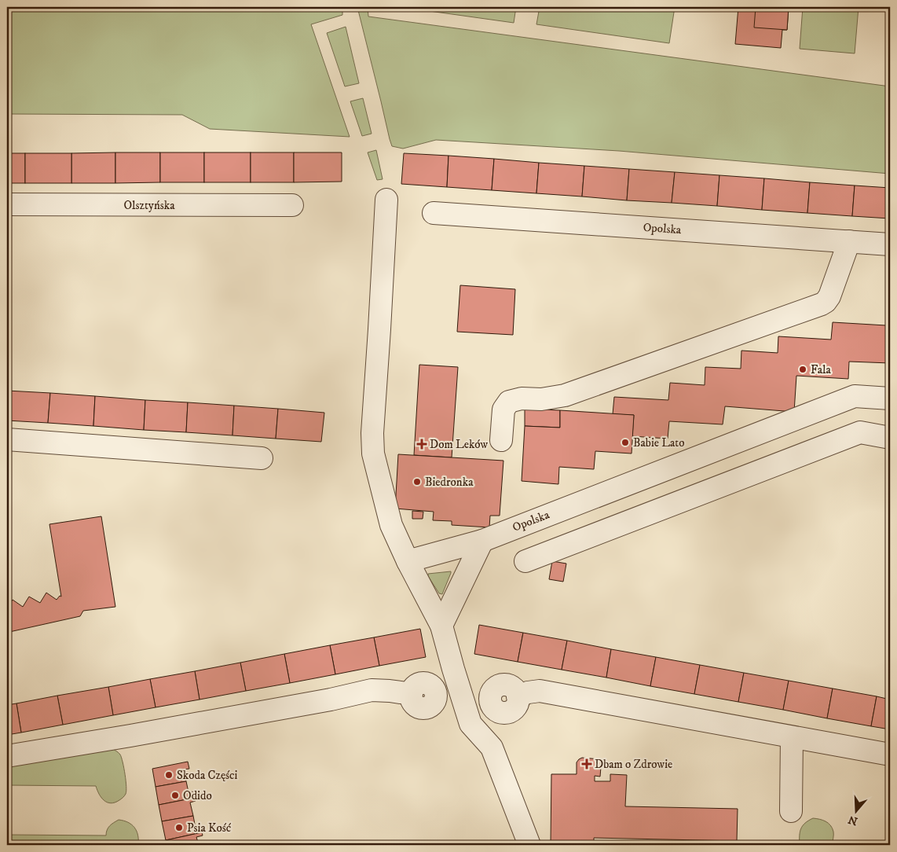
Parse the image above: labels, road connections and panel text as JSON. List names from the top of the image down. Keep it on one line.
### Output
{"streets":{"street":["Olsztyńska","Opolska"]},"places":{"other":["Fala","Babie Lato","Biedronka","Skoda Części","Odido","Psia Kość"],"health":["Dom Leków","Dbam o Zdrowie"]},"north":"bottom"}
